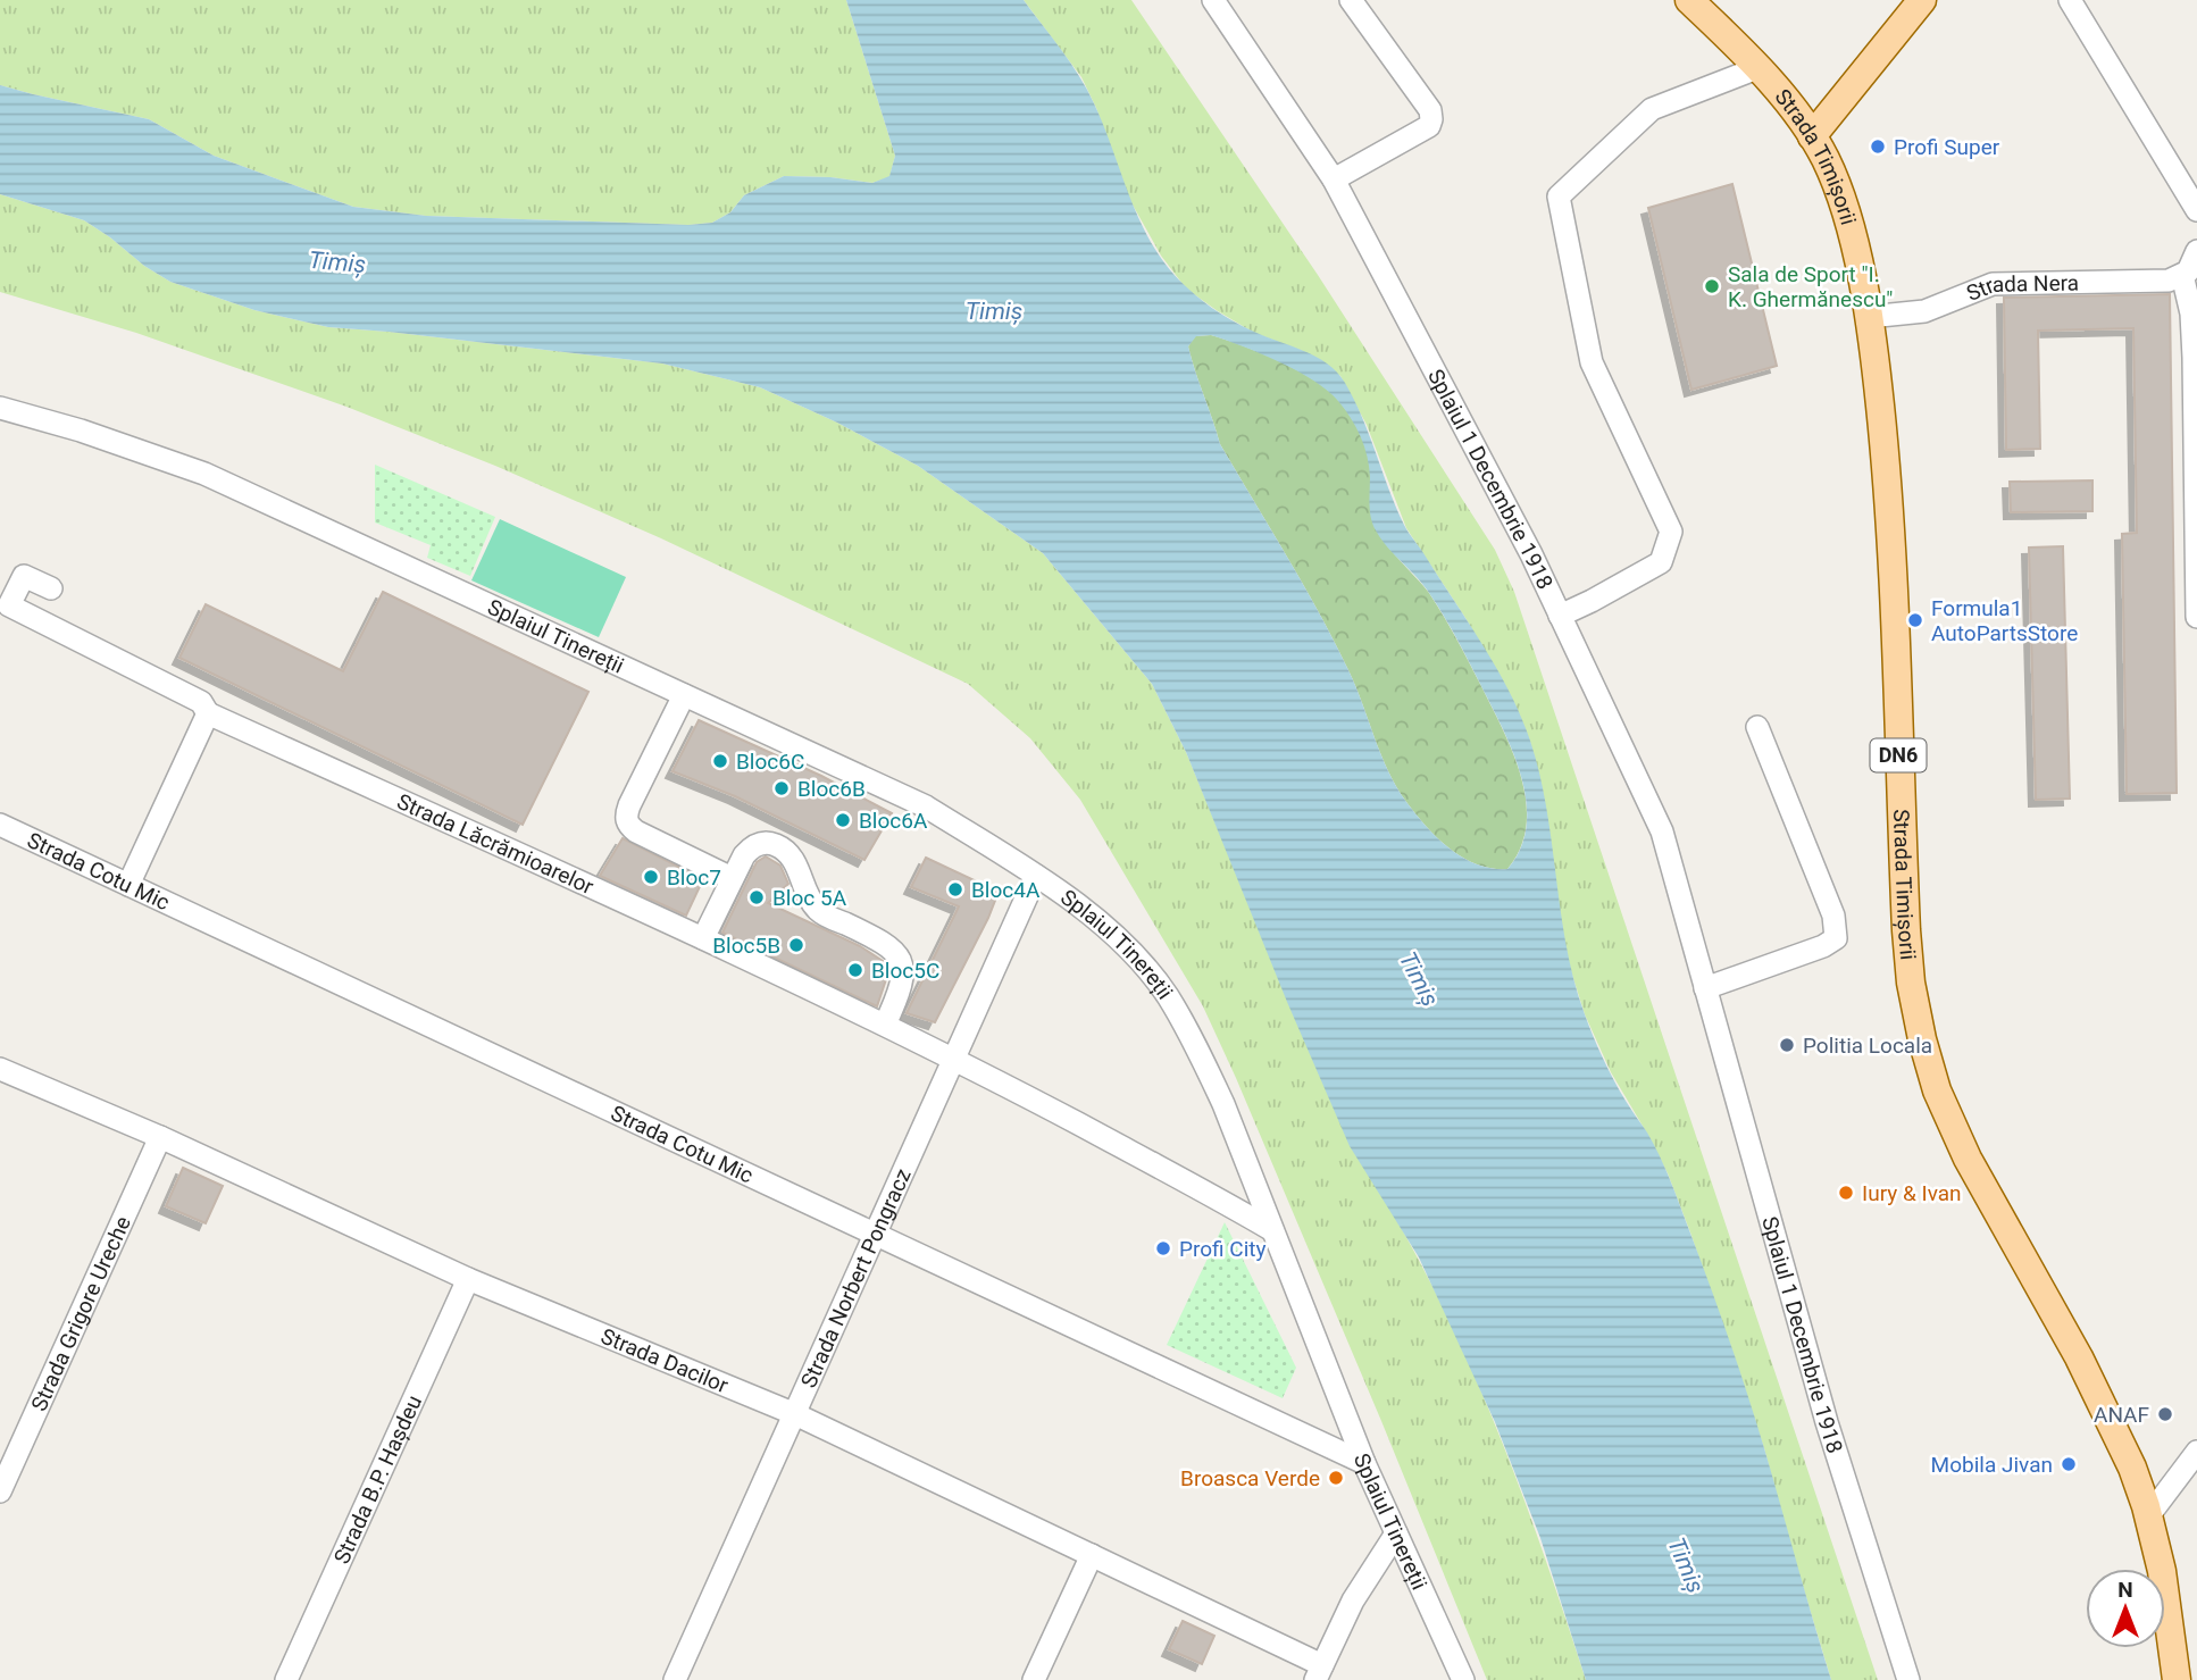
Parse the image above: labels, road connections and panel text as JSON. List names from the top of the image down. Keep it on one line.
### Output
{"streets":{"main road":["Strada Timișorii","DN6"],"street":["Strada Nera","Splaiul 1 Decembrie 1918","Splaiul Tinereții","Strada Lăcrămioarelor","Strada Cotu Mic","Strada Norbert Pongracz","Strada Grigore Ureche","Strada Dacilor","Strada B.P. Hașdeu"]},"crossings":[["Strada Timișorii","Strada Nera"],["Splaiul Tinereții","Strada Lăcrămioarelor"],["Splaiul Tinereții","Strada Cotu Mic"],["Splaiul Tinereții","Strada Norbert Pongracz"],["Strada Lăcrămioarelor","Strada Norbert Pongracz"],["Strada Cotu Mic","Strada Norbert Pongracz"],["Strada Norbert Pongracz","Strada Dacilor"],["Strada Grigore Ureche","Strada Dacilor"],["Strada Dacilor","Strada B.P. Hașdeu"]],"water":["Timiș"],"places":["Profi Super","Sala de Sport \"I. K. Ghermănescu\"","Formula1 AutoPartsStore","Bloc6C","Bloc6B","Bloc6A","Bloc7","Bloc4A","Bloc 5A","Bloc5B","Bloc5C","Politia Locala","Iury & Ivan","Profi City","ANAF","Mobila Jivan","Broasca Verde"],"north":"top"}
